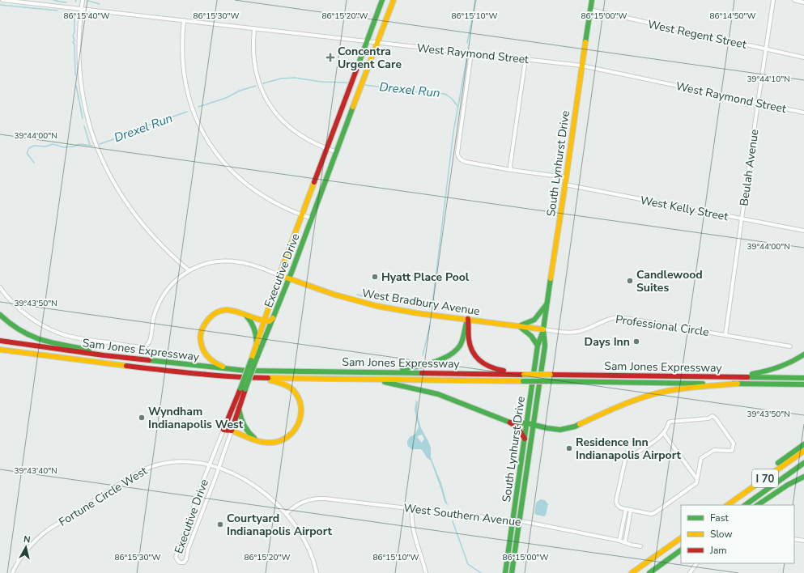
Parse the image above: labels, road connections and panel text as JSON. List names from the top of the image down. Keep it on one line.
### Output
{"streets":{"main road":["South Lynhurst Drive","Executive Drive","West Bradbury Avenue","Sam Jones Expressway","I 70"],"street":["West Regent Street","West Raymond Street","Beulah Avenue","West Kelly Street","Professional Circle","Fortune Circle West","West Southern Avenue"]},"crossings":[["West Regent Street","South Lynhurst Drive"],["West Regent Street","Beulah Avenue"],["West Raymond Street","South Lynhurst Drive"],["West Raymond Street","Beulah Avenue"],["West Raymond Street","Executive Drive"],["South Lynhurst Drive","West Kelly Street"],["South Lynhurst Drive","West Bradbury Avenue"],["South Lynhurst Drive","Professional Circle"],["South Lynhurst Drive","West Southern Avenue"],["Beulah Avenue","West Kelly Street"],["Beulah Avenue","Professional Circle"],["Executive Drive","West Bradbury Avenue"],["Executive Drive","Fortune Circle West"],["West Bradbury Avenue","Professional Circle"],["Fortune Circle West","West Southern Avenue"]],"water":["Drexel Run"],"places":{"health":["Concentra Urgent Care"],"other":["Hyatt Place Pool","Candlewood Suites","Days Inn","Wyndham Indianapolis West","Residence Inn Indianapolis Airport","Courtyard Indianapolis Airport"]},"legend":["Fast","Slow","Jam"],"north":"top","coordinates":["86°15'40\"W","86°15'30\"W","86°15'20\"W","86°15'10\"W","86°15'00\"W","86°14'50\"W","39°44'10\"N","39°44'00\"N","39°43'50\"N","39°43'40\"N"]}
